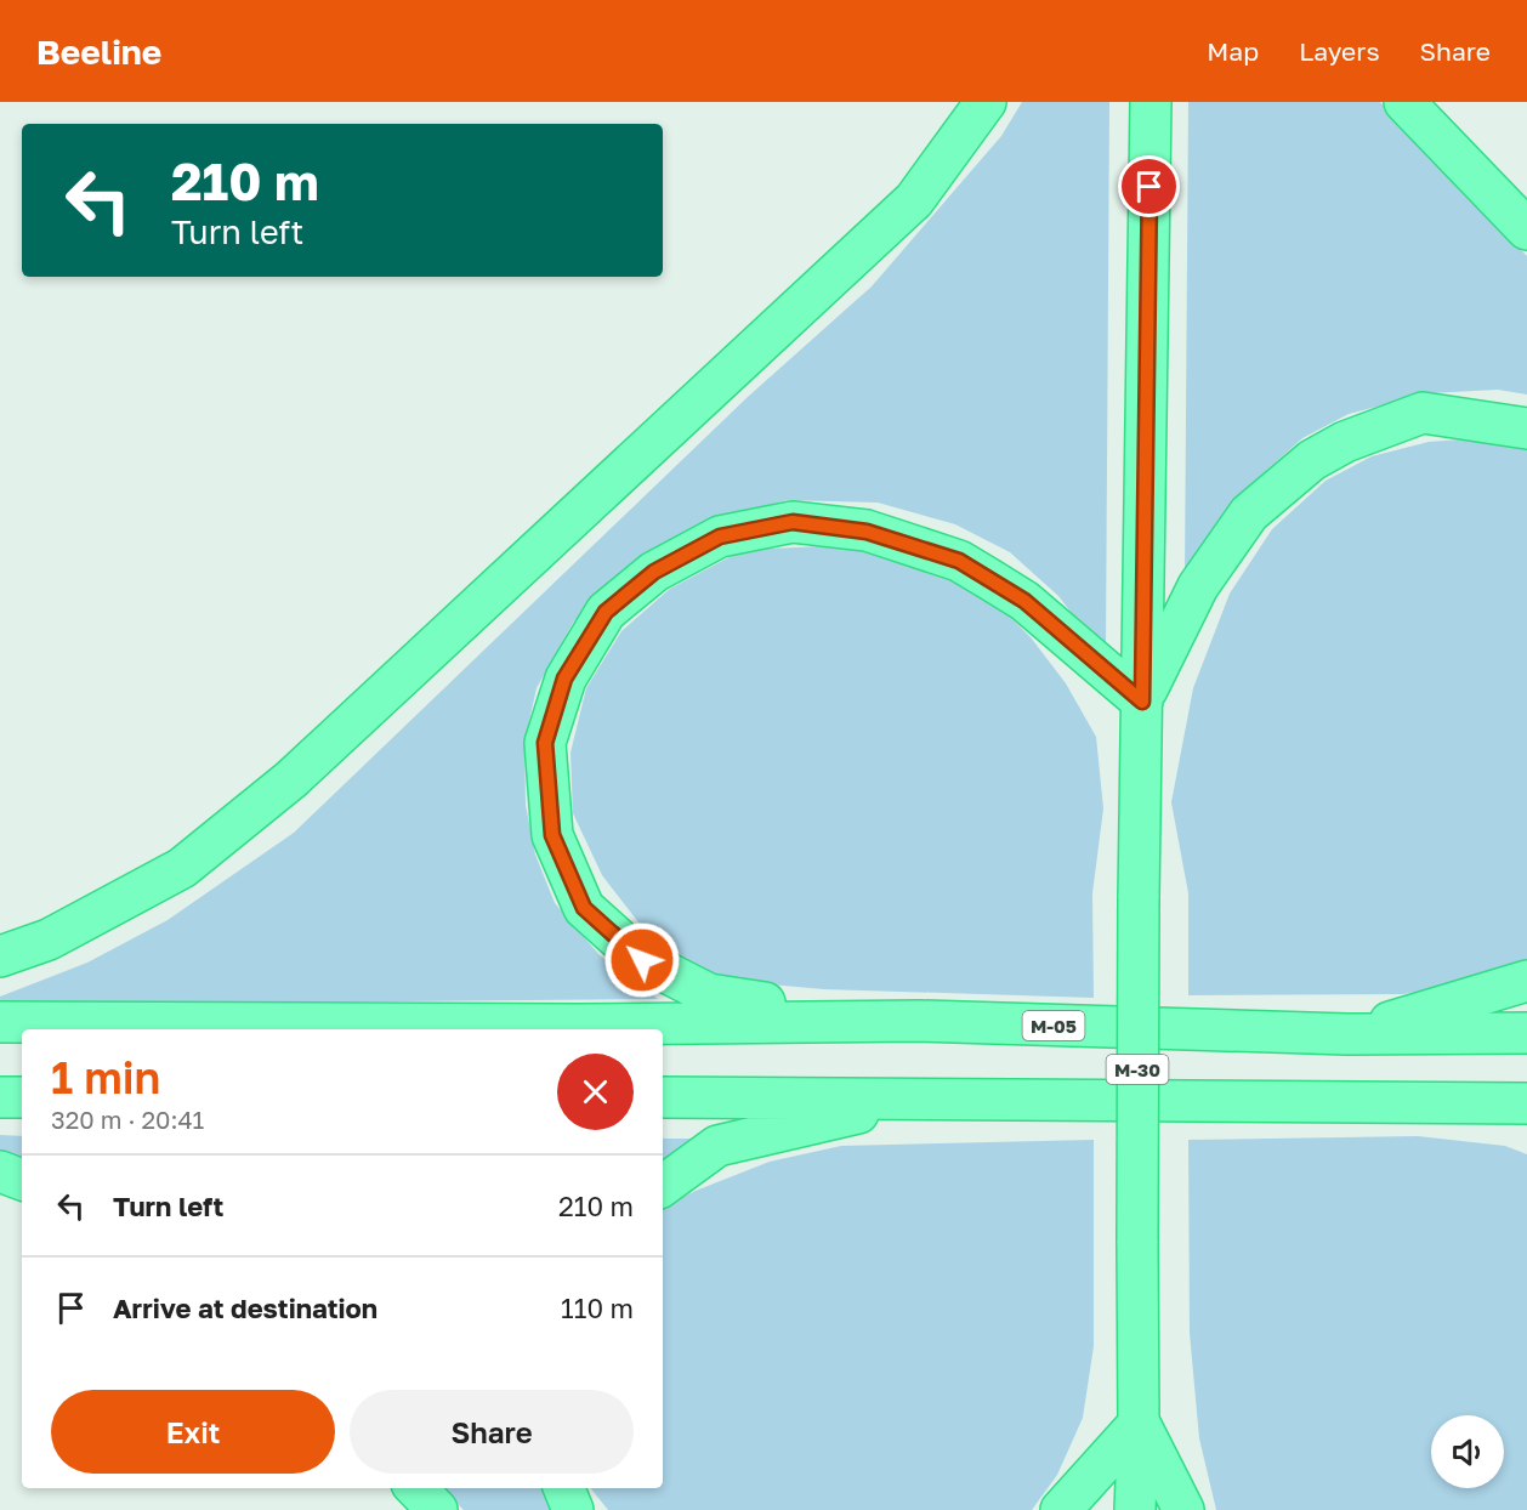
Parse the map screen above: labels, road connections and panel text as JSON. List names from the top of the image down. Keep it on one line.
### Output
{"streets":{"highway":["М-05","М-30"]},"page":{"header":"Beeline","nav":["Map","Layers","Share"],"turn":["210 m","Turn left"],"heading":["1 min","320 m · 20:41"],"list":[{"name":"Turn left","value":"210 m"},{"name":"Arrive at destination","value":"110 m"}],"buttons":["Exit","Share"]}}
